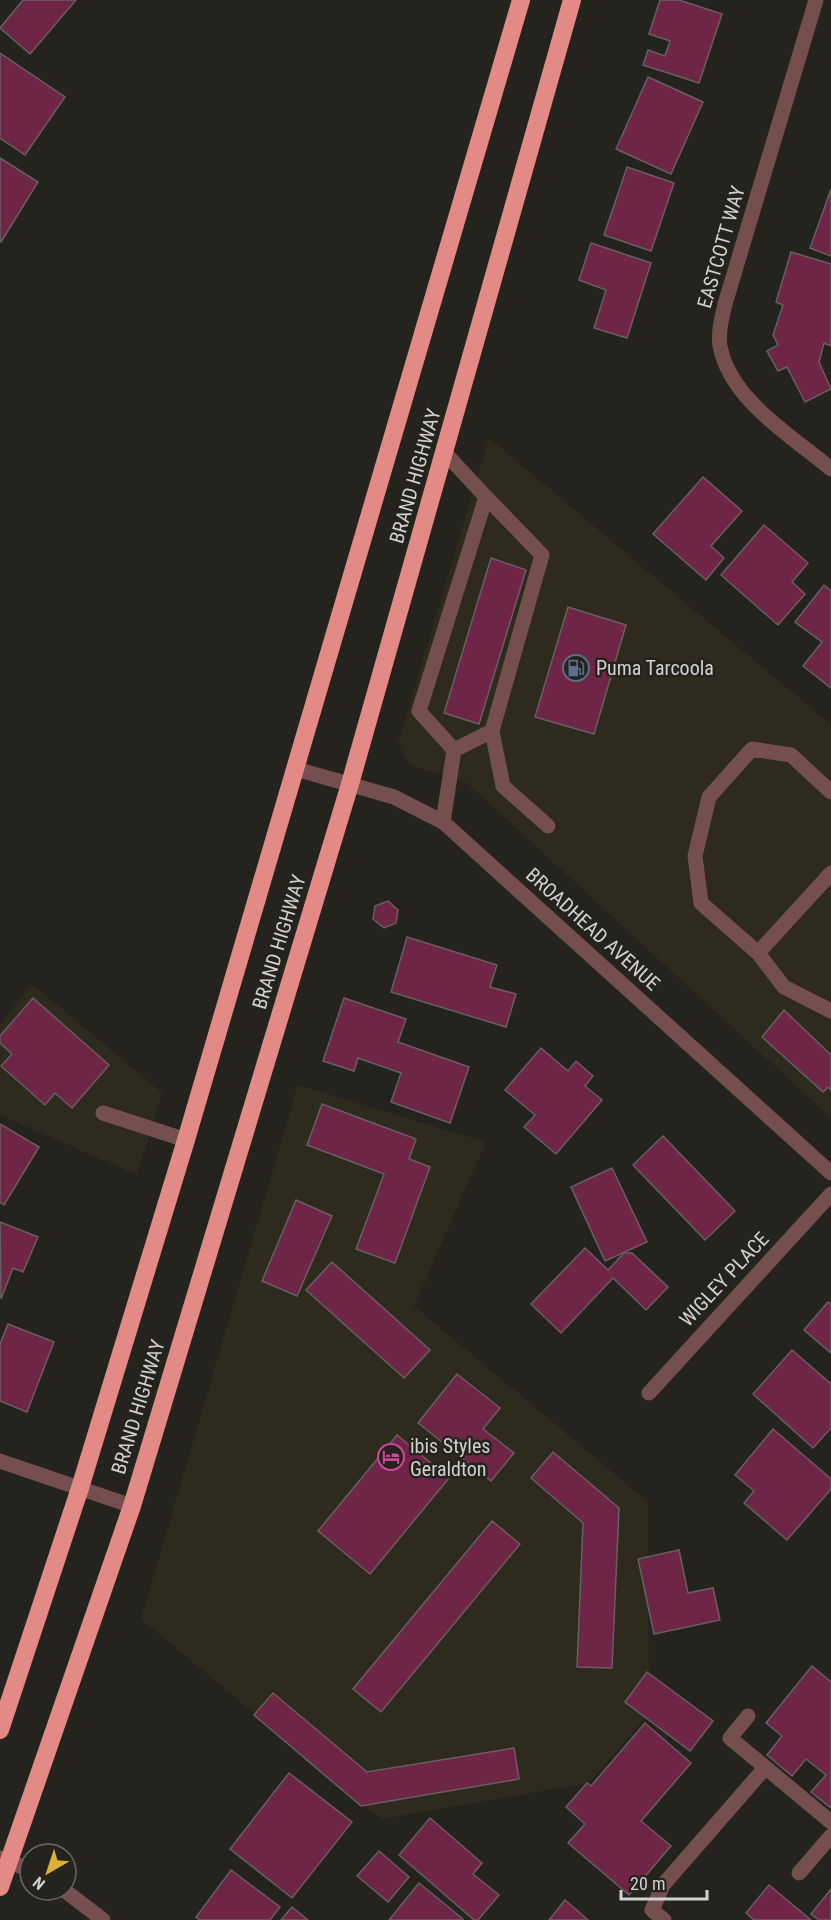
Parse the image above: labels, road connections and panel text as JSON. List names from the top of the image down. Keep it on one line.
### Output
{"streets":{"highway":["BRAND HIGHWAY"],"street":["EASTCOTT WAY","BROADHEAD AVENUE","WIGLEY PLACE"]},"crossings":[["BRAND HIGHWAY","BROADHEAD AVENUE"]],"places":{"fuel station":["Puma Tarcoola"],"hotel":["ibis Styles Geraldton"]},"scale_bar":"20 m","north":"bottom left"}
